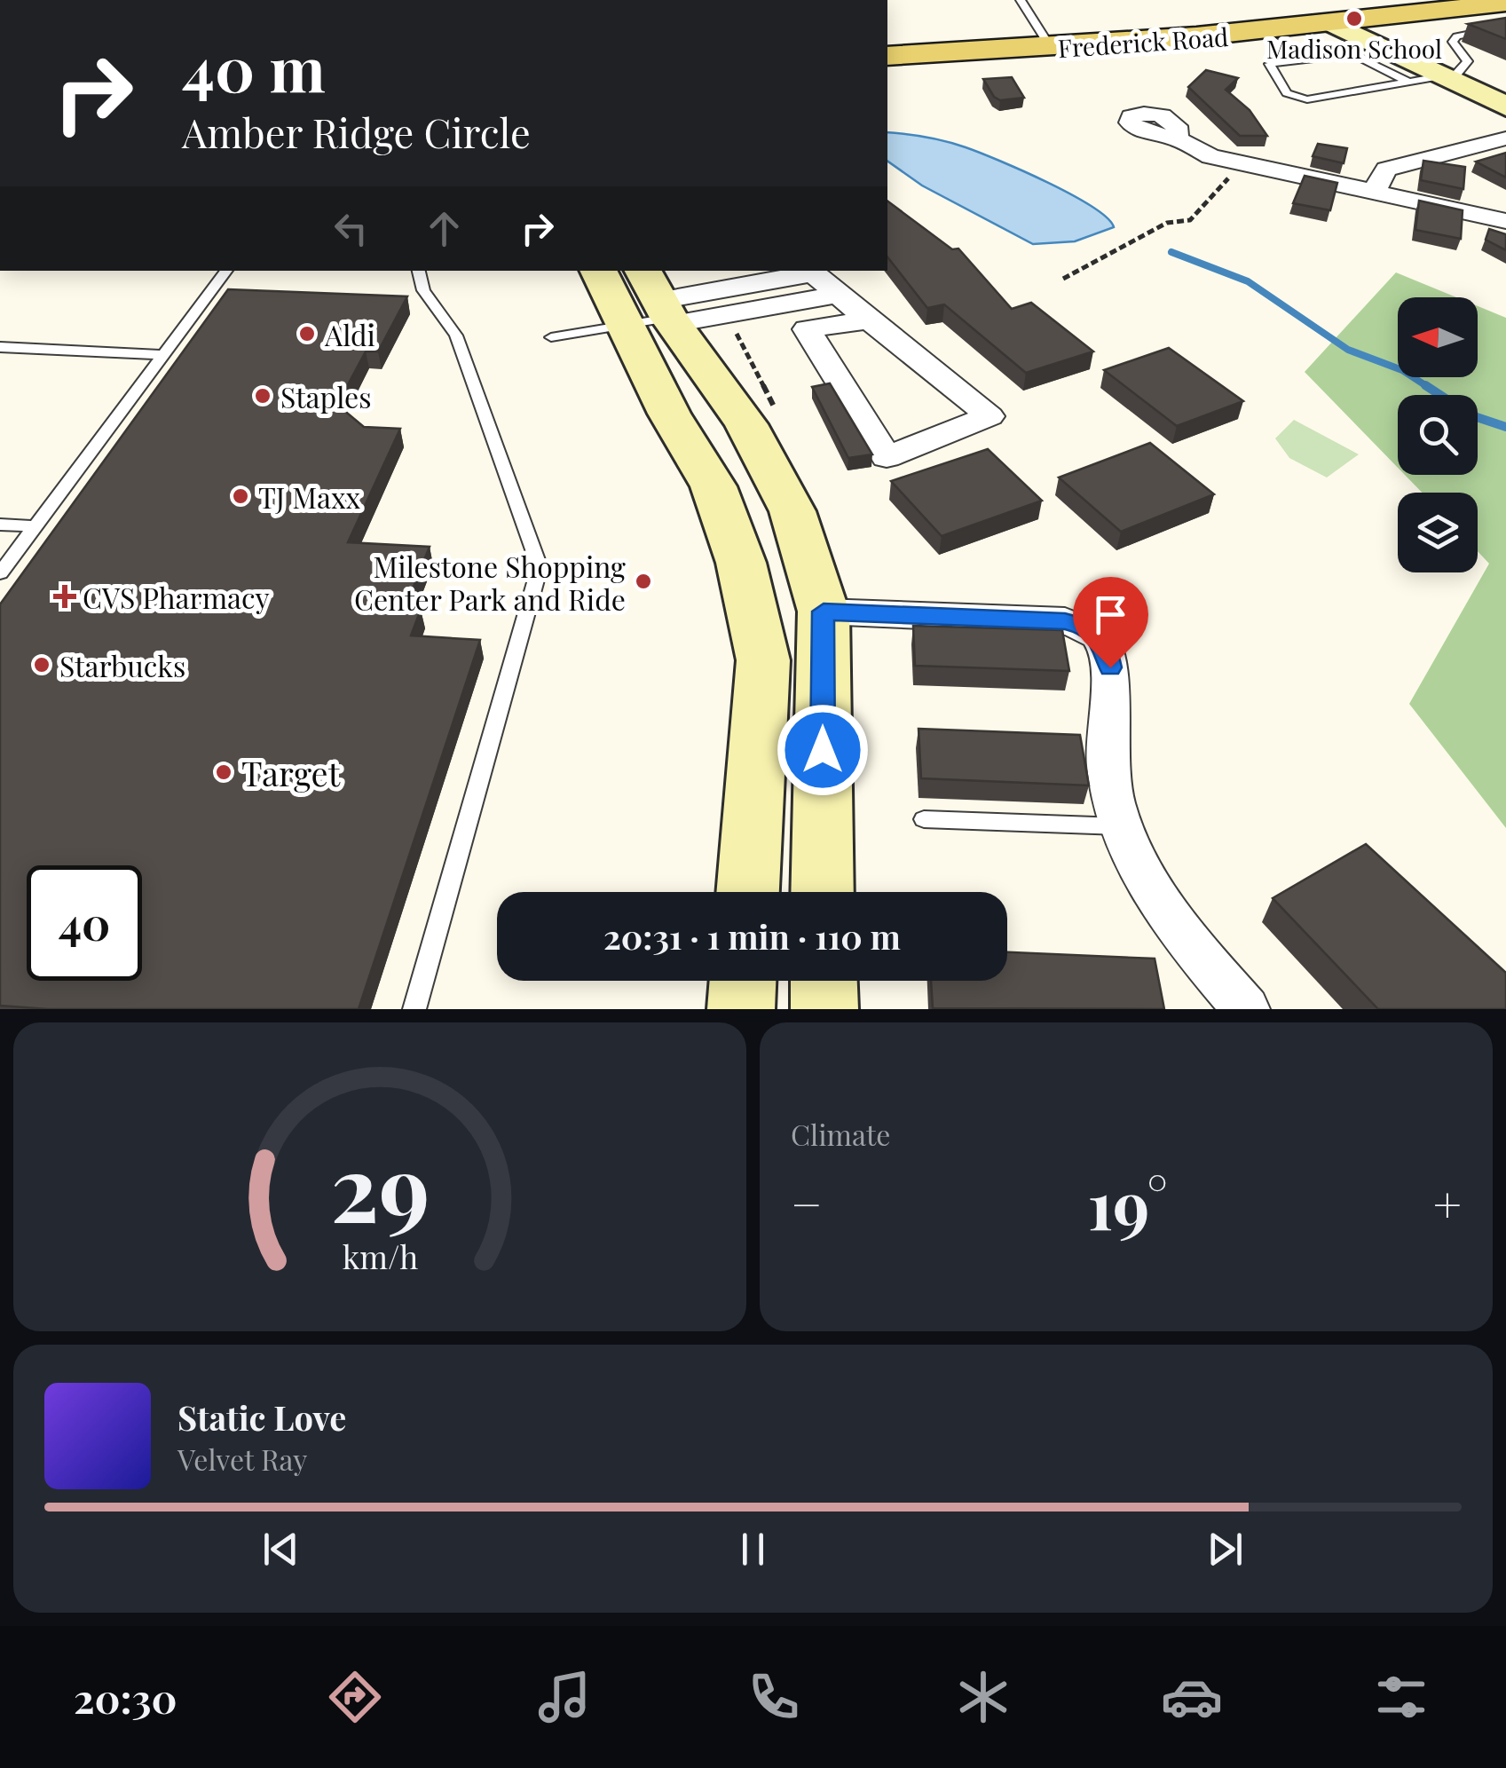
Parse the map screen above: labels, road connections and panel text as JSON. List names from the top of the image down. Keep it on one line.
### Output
{"streets":{"main road":["Frederick Road"]},"places":{"other":["Madison School","Aldi","Staples","TJ Maxx","Milestone Shopping Center Park and Ride","Starbucks","Target"],"health":["CVS Pharmacy"]},"north":"left","page":{"turn":["40 m","Amber Ridge Circle"],"limit":"40","trip":"20:31 · 1 min · 110 m","tile":"Climate","heat":["−","19°","+"],"song":["Static Love","Velvet Ray"],"tabs":"20:30","gauge":["29","km/h"]}}
